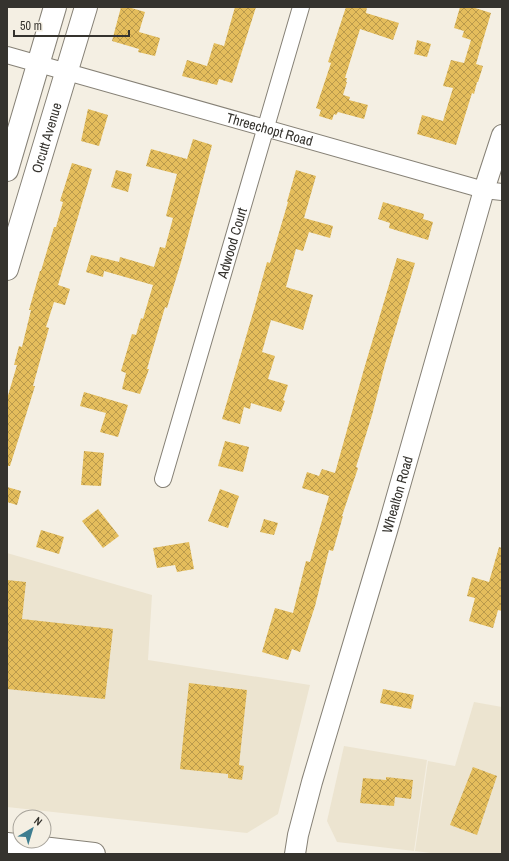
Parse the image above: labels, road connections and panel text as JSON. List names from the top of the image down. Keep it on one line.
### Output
{"streets":{"main road":["Orcutt Avenue"],"street":["Threechopt Road","Adwood Court","Whealton Road"]},"crossings":[["Threechopt Road","Orcutt Avenue"],["Threechopt Road","Adwood Court"],["Threechopt Road","Whealton Road"]],"scale_bar":"50 m","north":"top right"}
